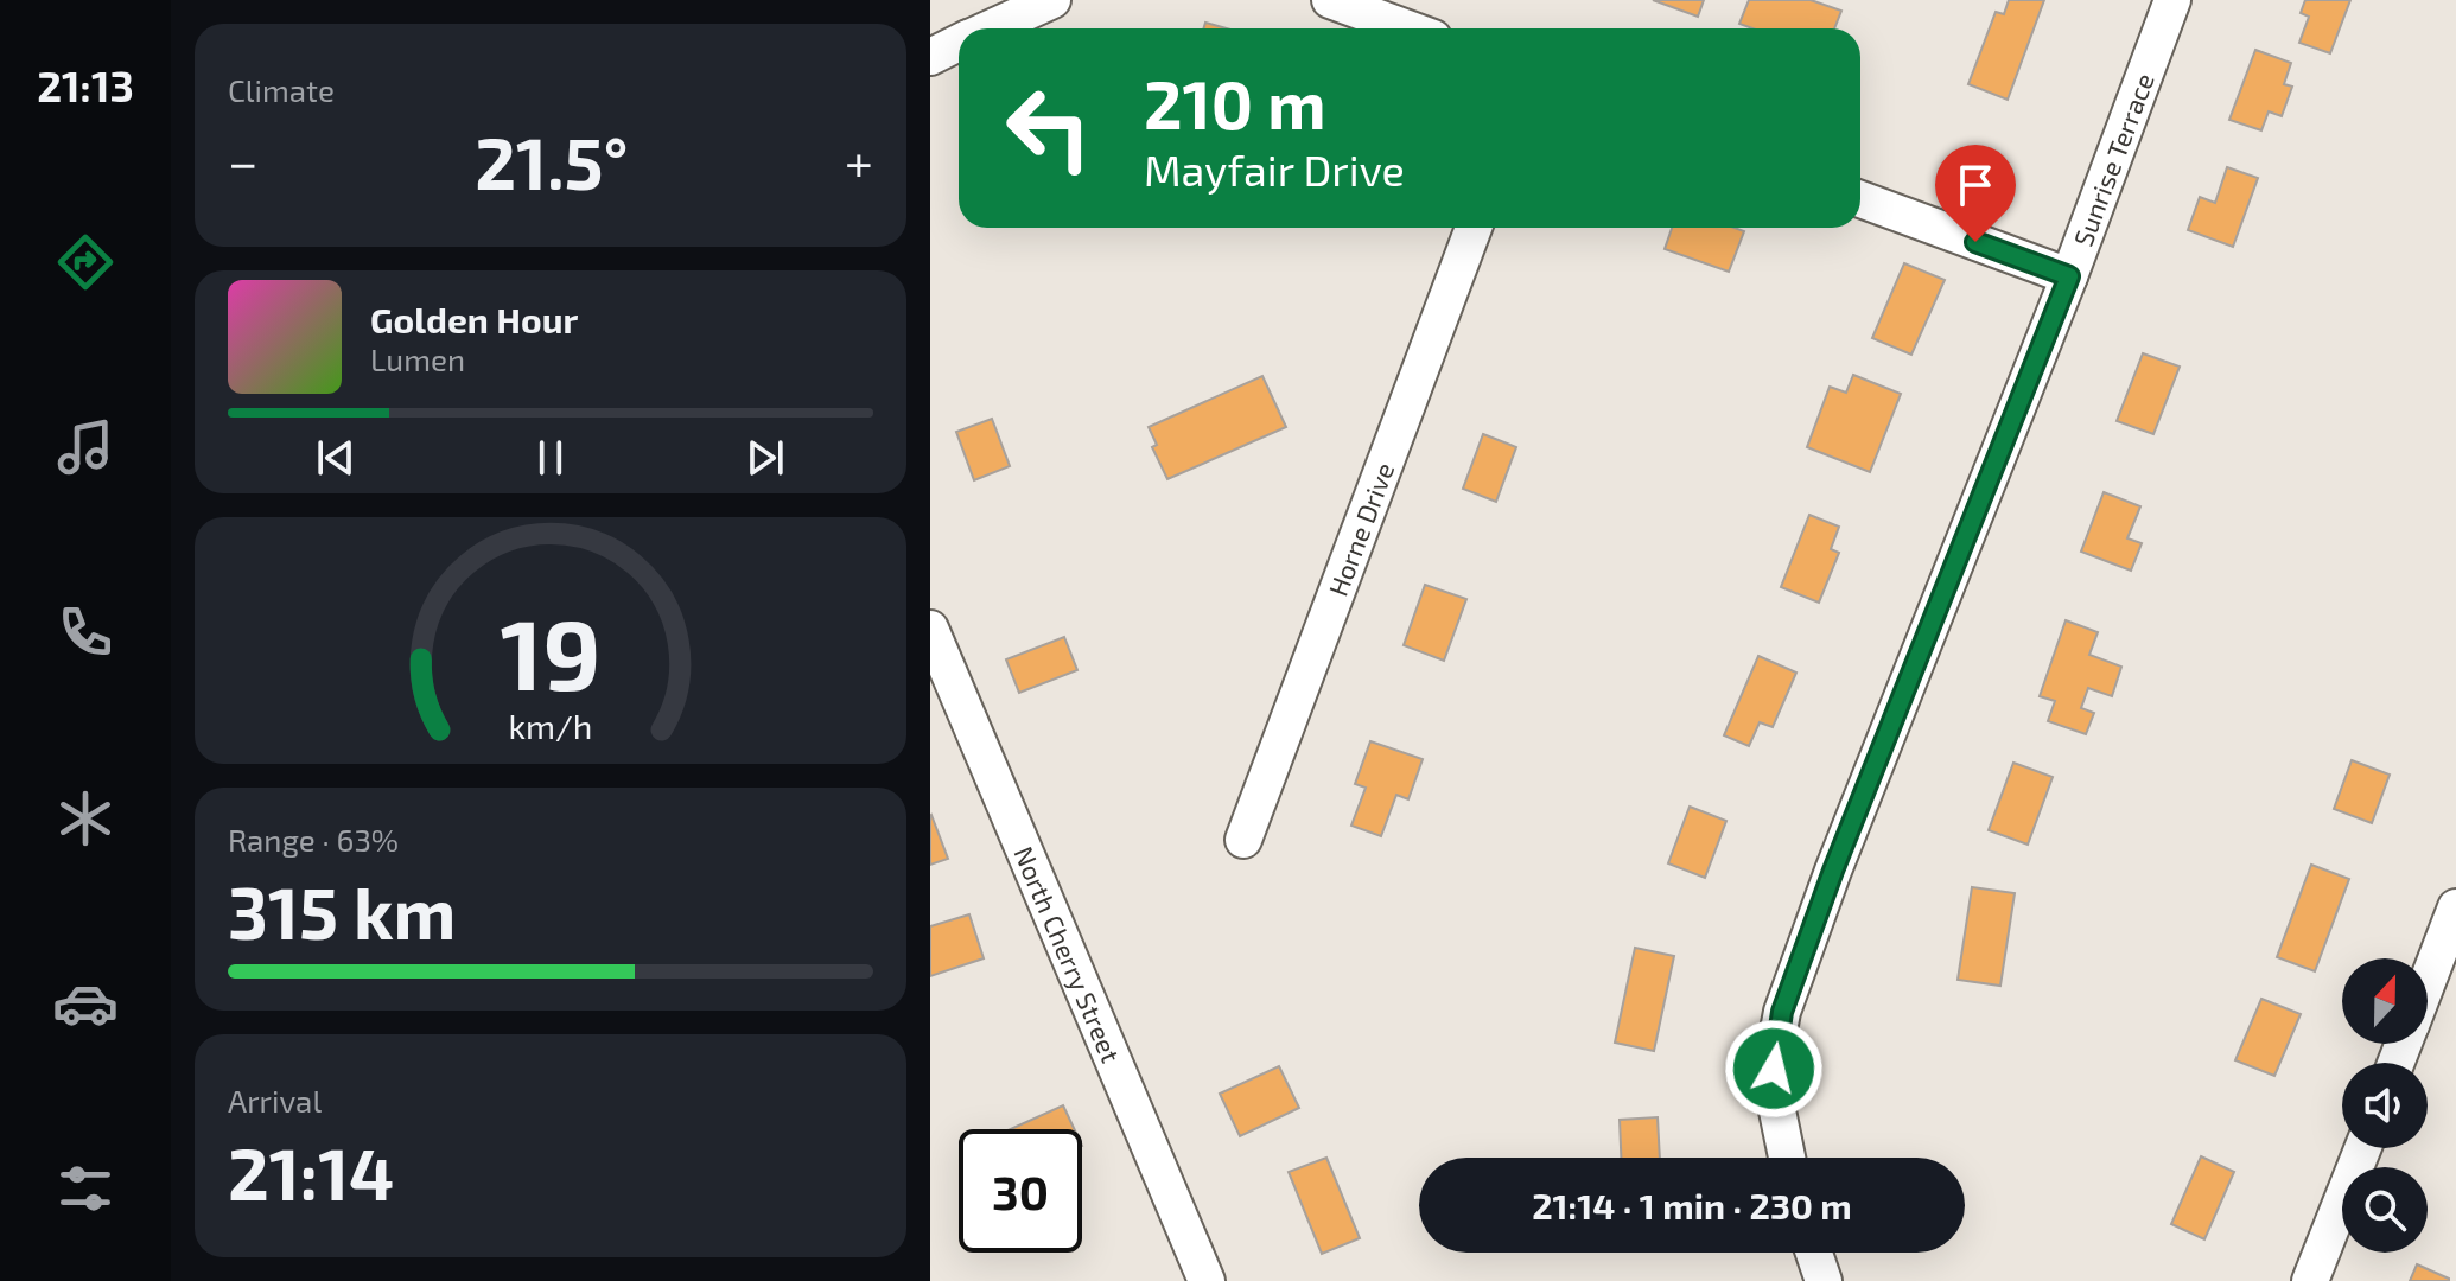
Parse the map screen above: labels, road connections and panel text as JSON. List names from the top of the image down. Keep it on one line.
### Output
{"streets":{"street":["Sunrise Terrace","Horne Drive","North Cherry Street"]},"north":"top","page":{"tabs":"21:13","tile":["Climate",["Range · 63%","315 km"],["Arrival","21:14"]],"turn":["210 m","Mayfair Drive"],"heat":["−","21.5°","+"],"song":["Golden Hour","Lumen"],"limit":"30","trip":"21:14 · 1 min · 230 m","gauge":["19","km/h"]}}
